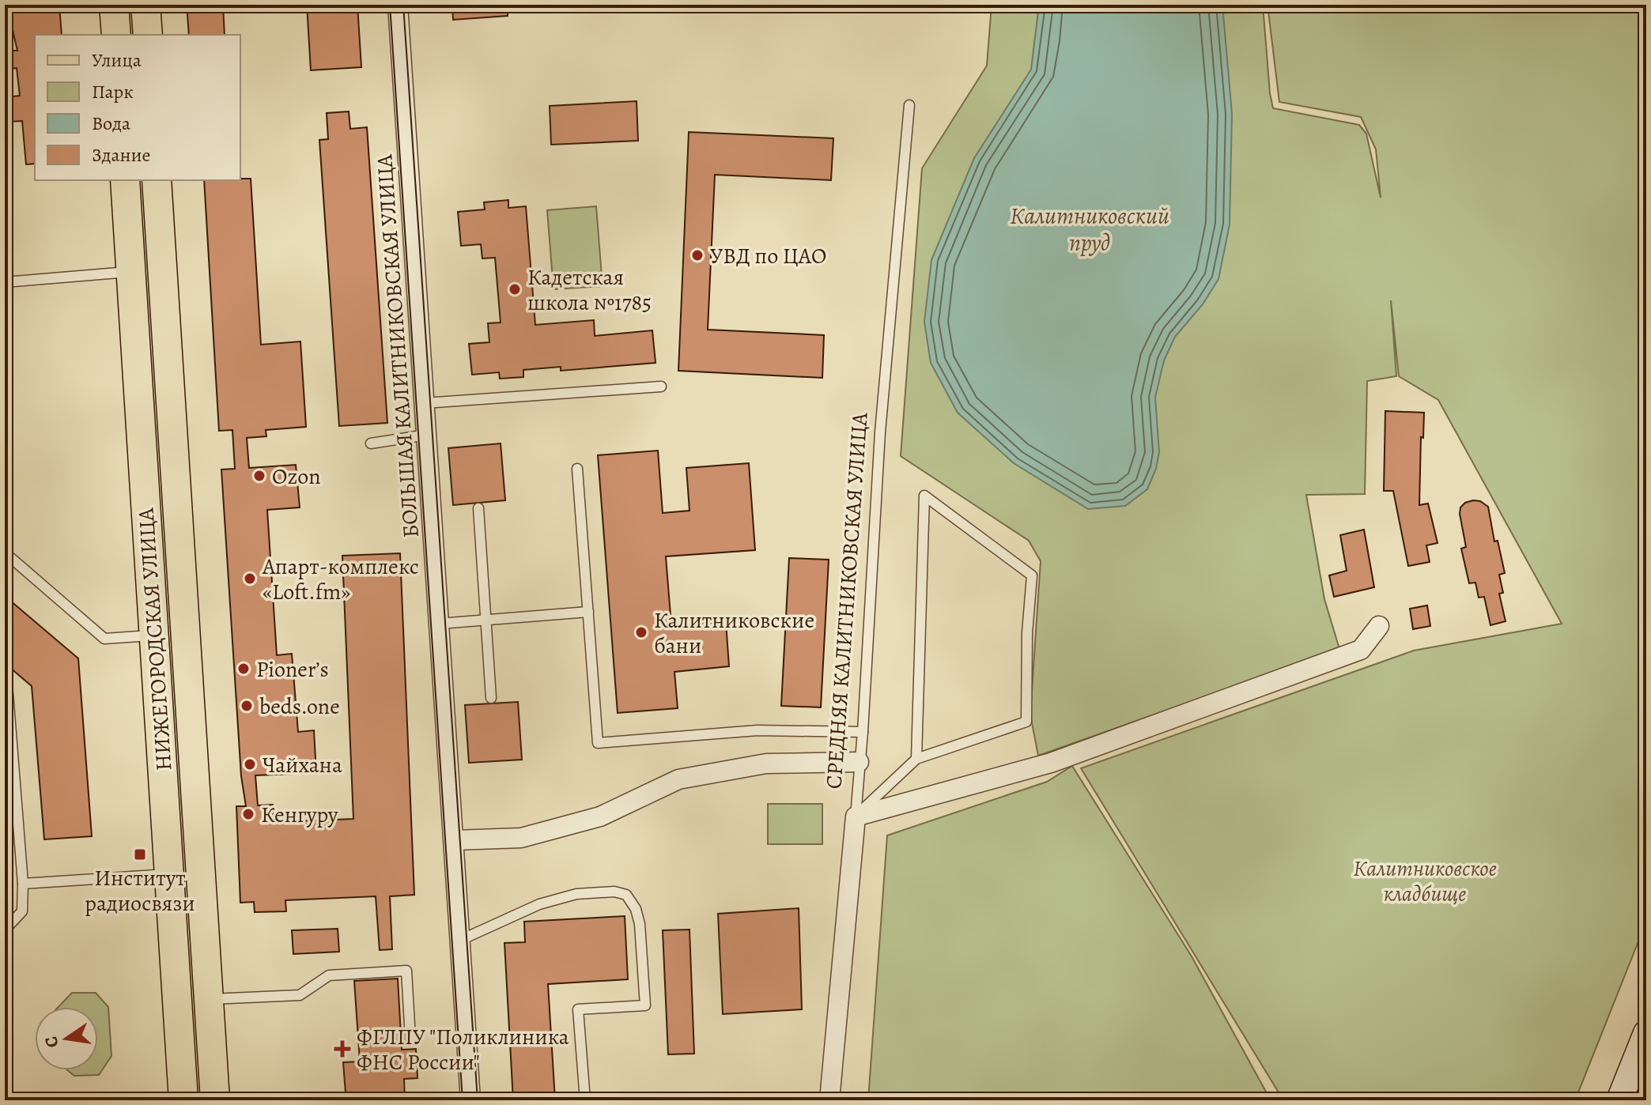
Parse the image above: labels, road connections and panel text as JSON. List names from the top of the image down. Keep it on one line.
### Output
{"streets":{"main road":["НИЖЕГОРОДСКАЯ УЛИЦА"],"street":["БОЛЬШАЯ КАЛИТНИКОВСКАЯ УЛИЦА","СРЕДНЯЯ КАЛИТНИКОВСКАЯ УЛИЦА"]},"water":["Калитниковский пруд"],"parks":["Калитниковское кладбище"],"places":{"other":["УВД по ЦАО","Кадетская школа №1785","Ozon","Апарт-комплекс «Loft.fm»","Калитниковские бани","Pioner’s","beds.one","Чайхана","Кенгуру"],"transit":["Институт радиосвязи"],"health":["ФГЛПУ \"Поликлиника ФНС России\""]},"legend":["Улица","Парк","Вода","Здание"],"north":"left"}
